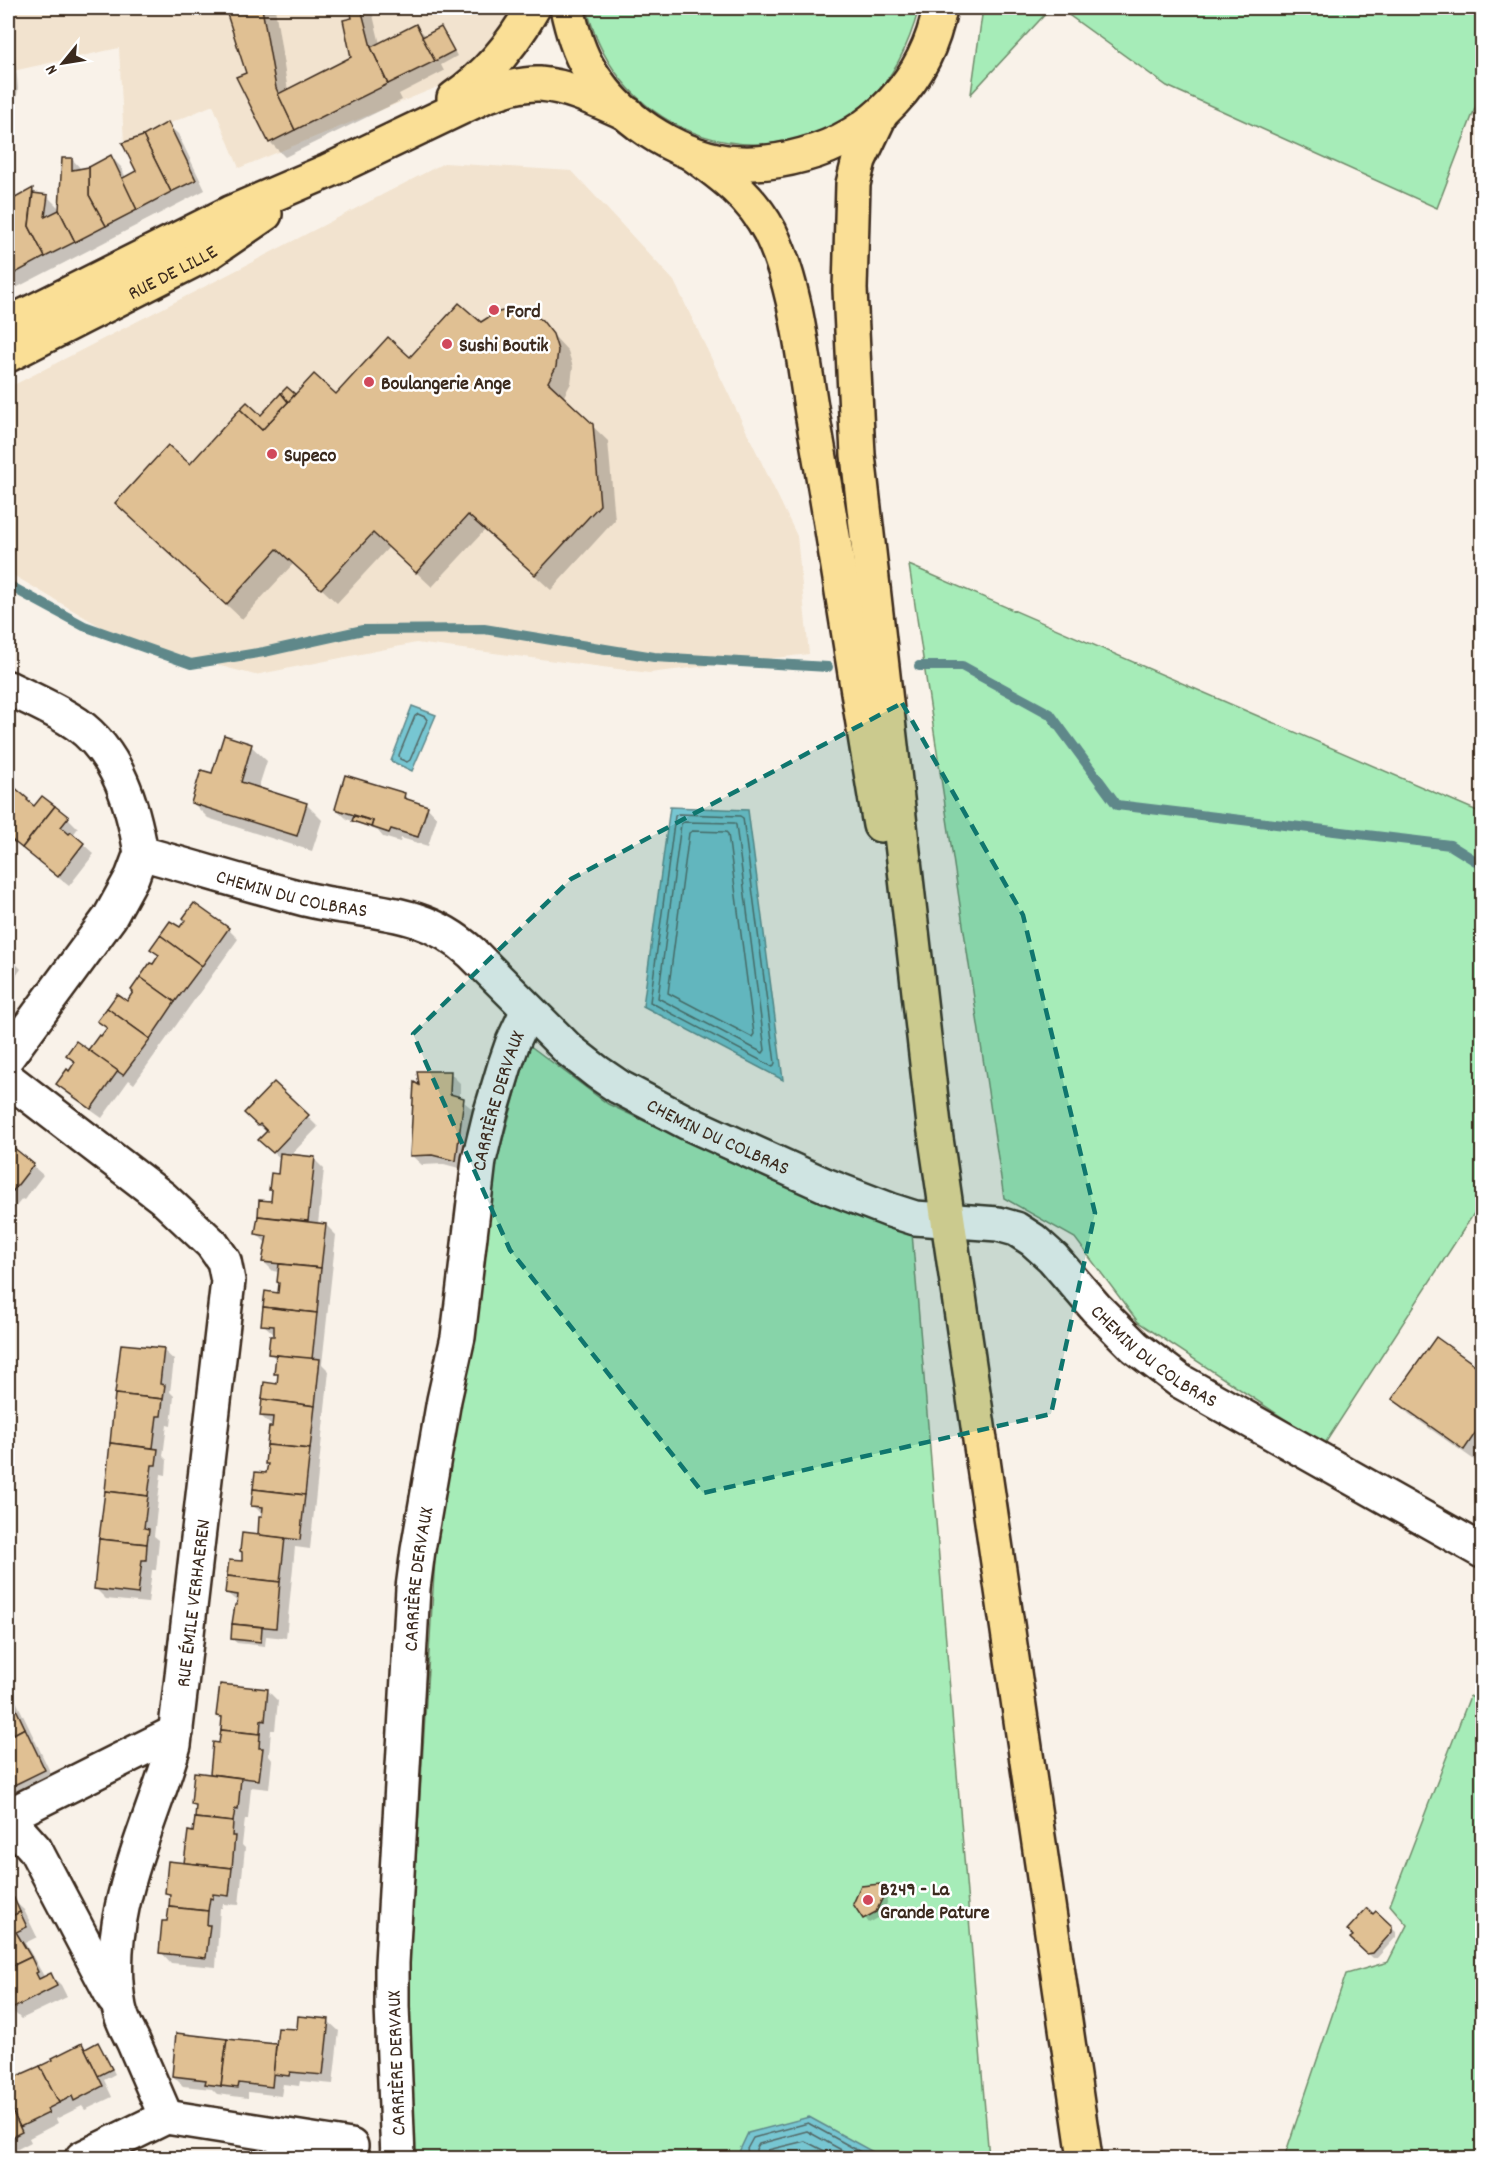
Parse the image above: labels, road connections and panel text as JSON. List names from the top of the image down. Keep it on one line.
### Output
{"streets":{"main road":["RUE DE LILLE"],"street":["CHEMIN DU COLBRAS","CARRIÈRE DERVAUX","RUE ÉMILE VERHAEREN"]},"crossings":[["CHEMIN DU COLBRAS","CARRIÈRE DERVAUX"]],"places":["Ford","Sushi Boutik","Boulangerie Ange","Supeco","B249 - La Grande Pature"],"north":"bottom left"}
